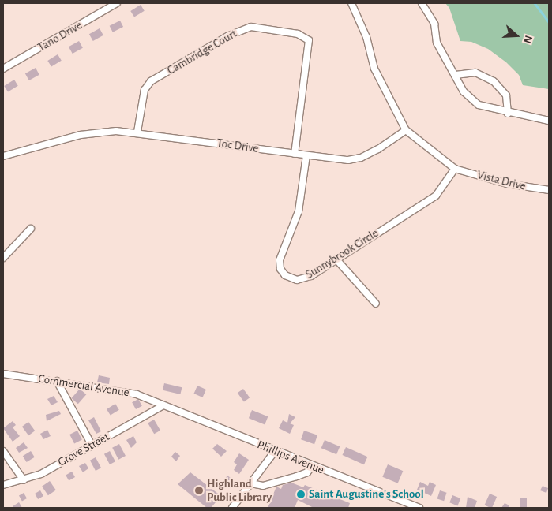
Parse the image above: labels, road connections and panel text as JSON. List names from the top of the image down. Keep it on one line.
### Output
{"streets":{"street":["Tano Drive","Cambridge Court","Toc Drive","Vista Drive","Sunnybrook Circle","Commercial Avenue","Grove Street","Phillips Avenue"]},"crossings":[["Cambridge Court","Toc Drive"],["Toc Drive","Sunnybrook Circle"],["Vista Drive","Sunnybrook Circle"],["Commercial Avenue","Grove Street"],["Commercial Avenue","Phillips Avenue"],["Grove Street","Phillips Avenue"]],"places":["Highland Public Library","Saint Augustine's School"],"north":"right"}
